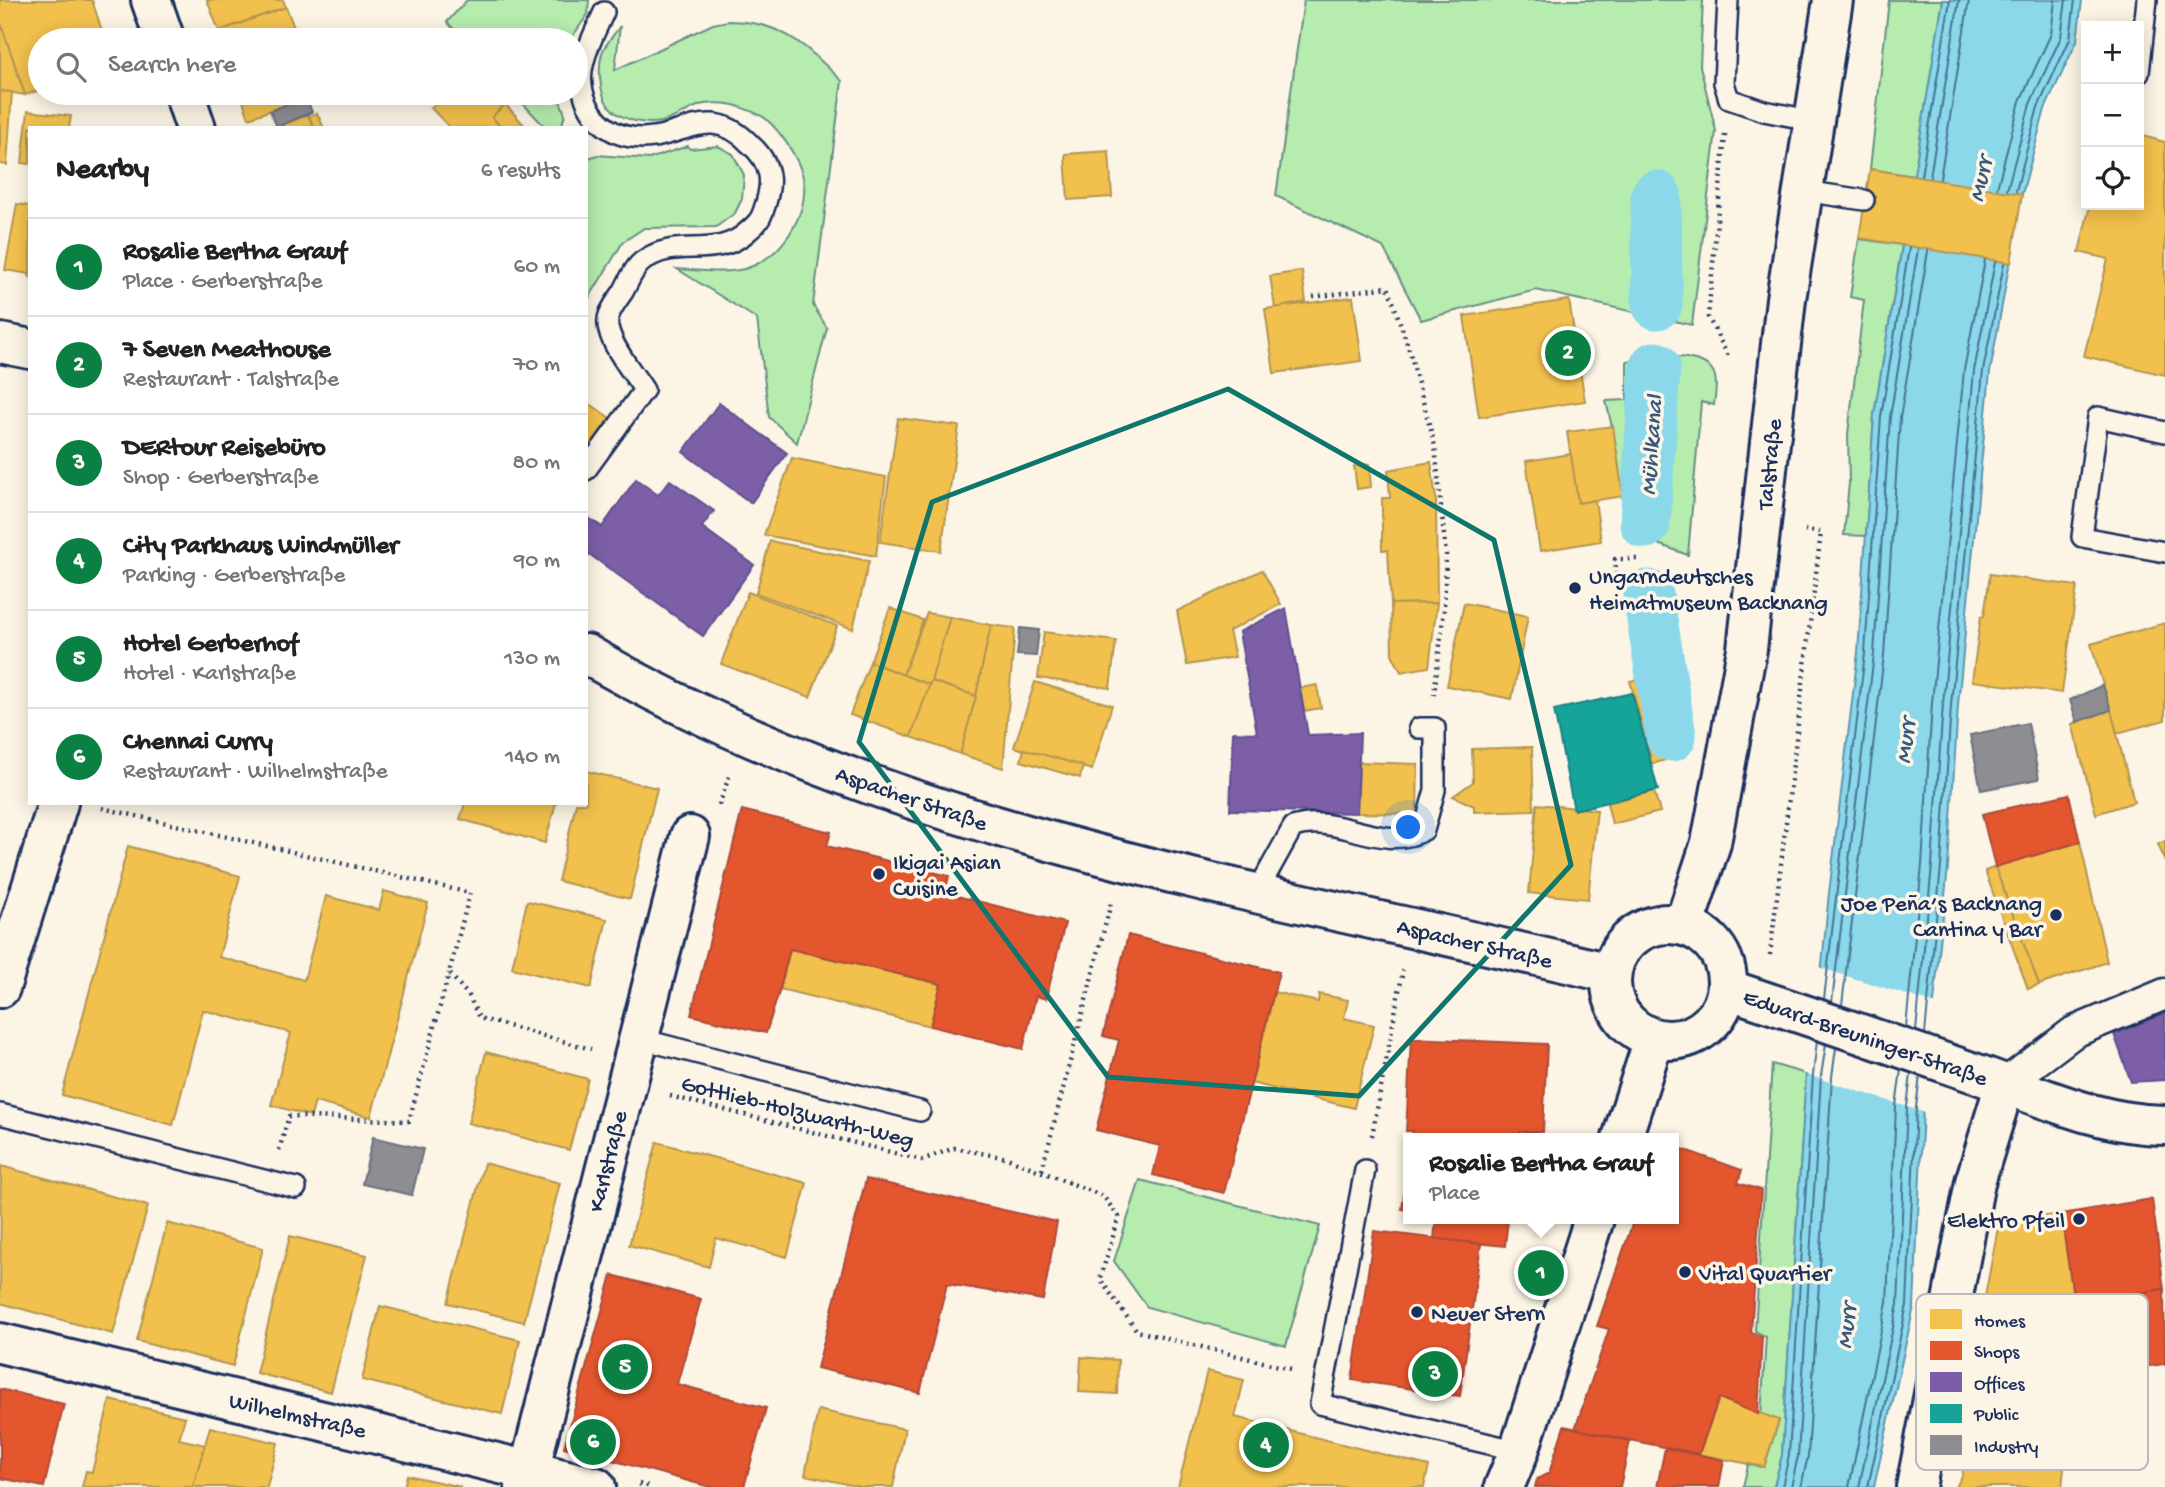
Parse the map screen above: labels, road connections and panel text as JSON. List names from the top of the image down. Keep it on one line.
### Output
{"streets":{"street":["Talstraße","Aspacher Straße","Eduard-Breuninger-Straße","Karlstraße","Wilhelmstraße"],"path":["Gottlieb-Holzwarth-Weg"]},"crossings":[["Talstraße","Aspacher Straße"],["Talstraße","Eduard-Breuninger-Straße"],["Aspacher Straße","Eduard-Breuninger-Straße"],["Gottlieb-Holzwarth-Weg","Karlstraße"],["Karlstraße","Wilhelmstraße"]],"water":["Murr","Mühlkanal"],"places":["Ungarndeutsches Heimatmuseum Backnang","Ikigai Asian Cuisine","Joe Peña’s Backnang Cantina y Bar","Elektro Pfeil","Vital Quartier","Neuer Stern"],"legend":["Homes","Shops","Offices","Public","Industry"],"page":{"map_buttons":["+","−"],"search":"Search here","heading":["Nearby","6 results"],"list":[{"mark":"1","name":"Rosalie Bertha Grauf","note":"Place · Gerberstraße","value":"60 m"},{"mark":"2","name":"7 Seven Meathouse","note":"Restaurant · Talstraße","value":"70 m"},{"mark":"3","name":"DERtour Reisebüro","note":"Shop · Gerberstraße","value":"80 m"},{"mark":"4","name":"City Parkhaus Windmüller","note":"Parking · Gerberstraße","value":"90 m"},{"mark":"5","name":"Hotel Gerberhof","note":"Hotel · Karlstraße","value":"130 m"},{"mark":"6","name":"Chennai Curry","note":"Restaurant · Wilhelmstraße","value":"140 m"}],"pins":["2","1","5","3","6","4"],"popup":["Rosalie Bertha Grauf","Place"]}}
